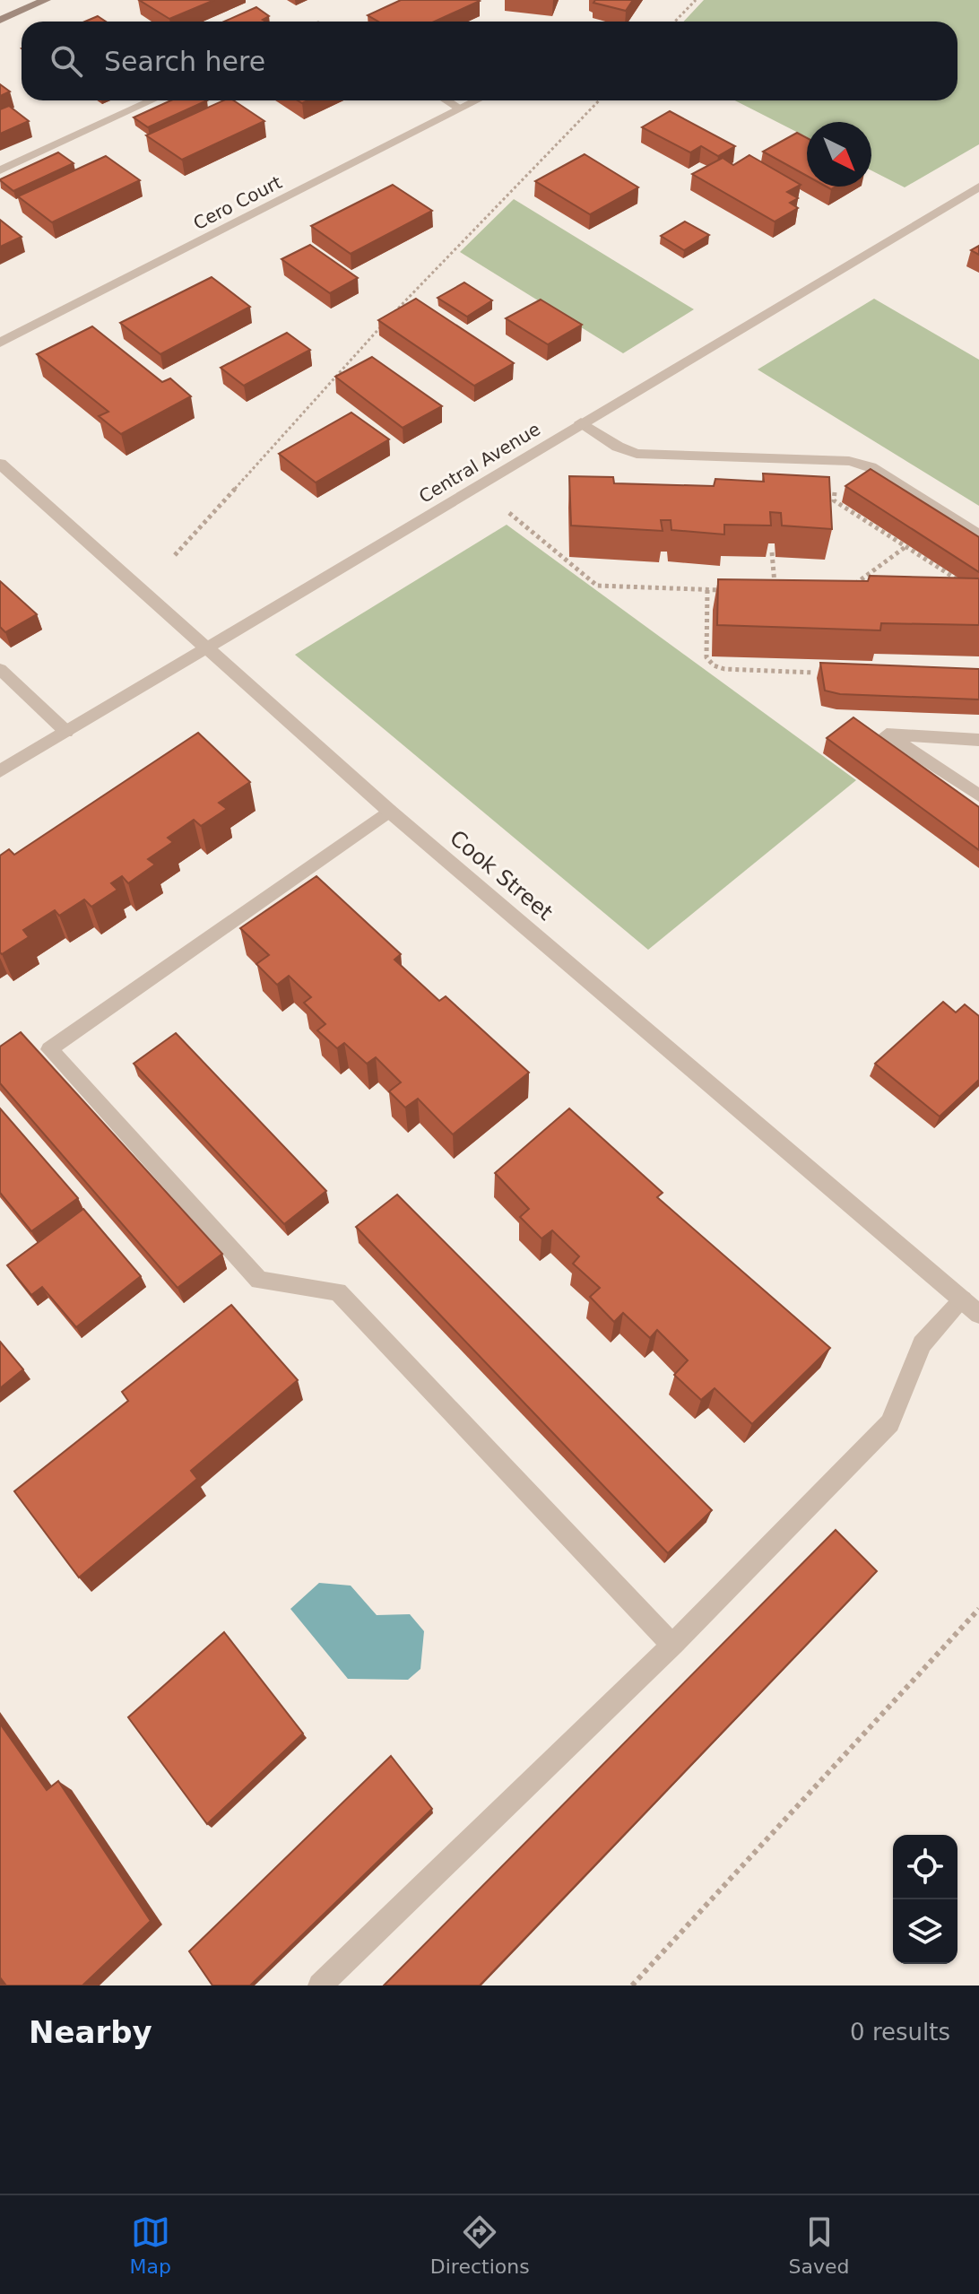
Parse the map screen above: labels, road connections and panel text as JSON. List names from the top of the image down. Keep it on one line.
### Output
{"streets":{"street":["Cero Court","Central Avenue","Cook Street"]},"crossings":[["Central Avenue","Cook Street"]],"north":"bottom right","page":{"search":"Search here","heading":["Nearby","0 results"],"nav":["Map","Directions","Saved"]}}
